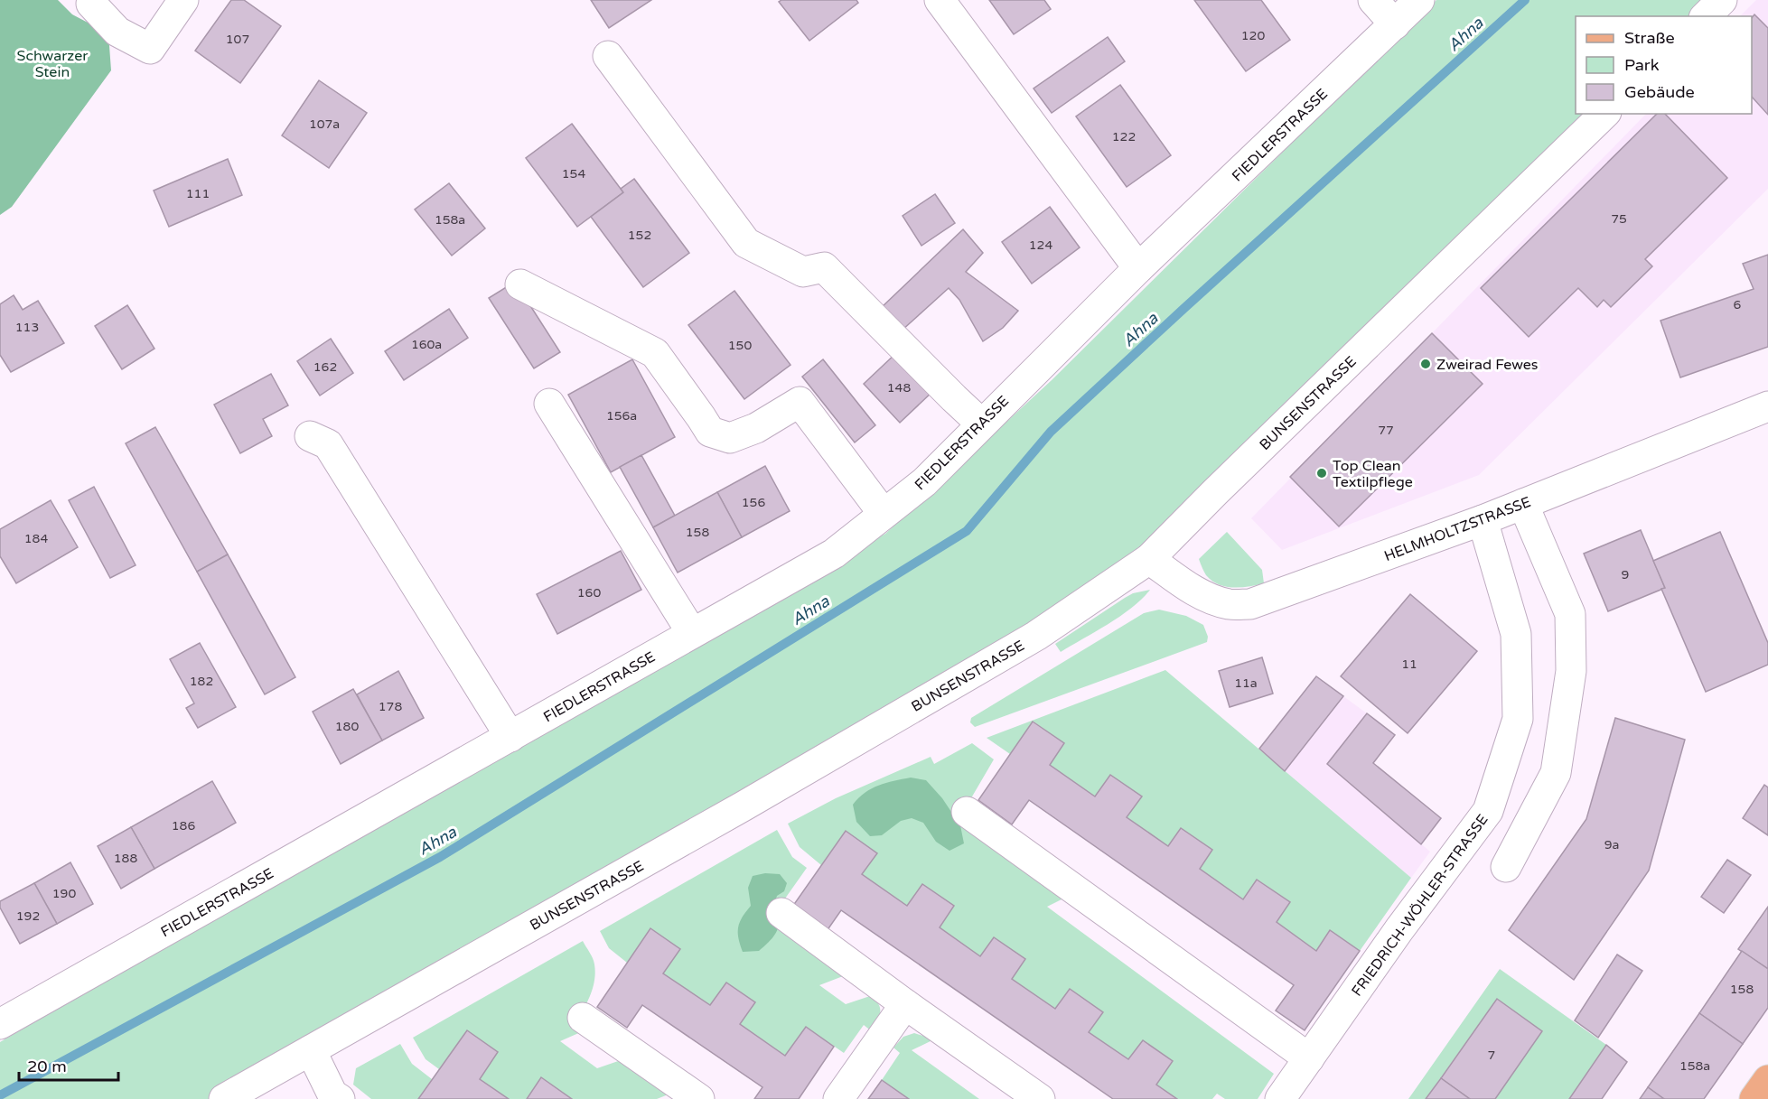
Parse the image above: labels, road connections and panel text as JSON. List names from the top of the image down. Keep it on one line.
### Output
{"streets":{"street":["FIEDLERSTRASSE","BUNSENSTRASSE","HELMHOLTZSTRASSE","FRIEDRICH-WÖHLER-STRASSE"]},"crossings":[["BUNSENSTRASSE","HELMHOLTZSTRASSE"],["HELMHOLTZSTRASSE","FRIEDRICH-WÖHLER-STRASSE"]],"water":["Ahna"],"parks":["Schwarzer Stein"],"places":["Zweirad Fewes","Top Clean Textilpflege"],"house_numbers":["120","107","107a","122","154","111","75","158a","152","124","6","113","160a","150","162","148","156a","77","156","158","184","9","160","11","182","11a","178","180","186","9a","188","190","192","158","7","158a"],"legend":["Straße","Park","Gebäude"],"scale_bar":"20 m"}
